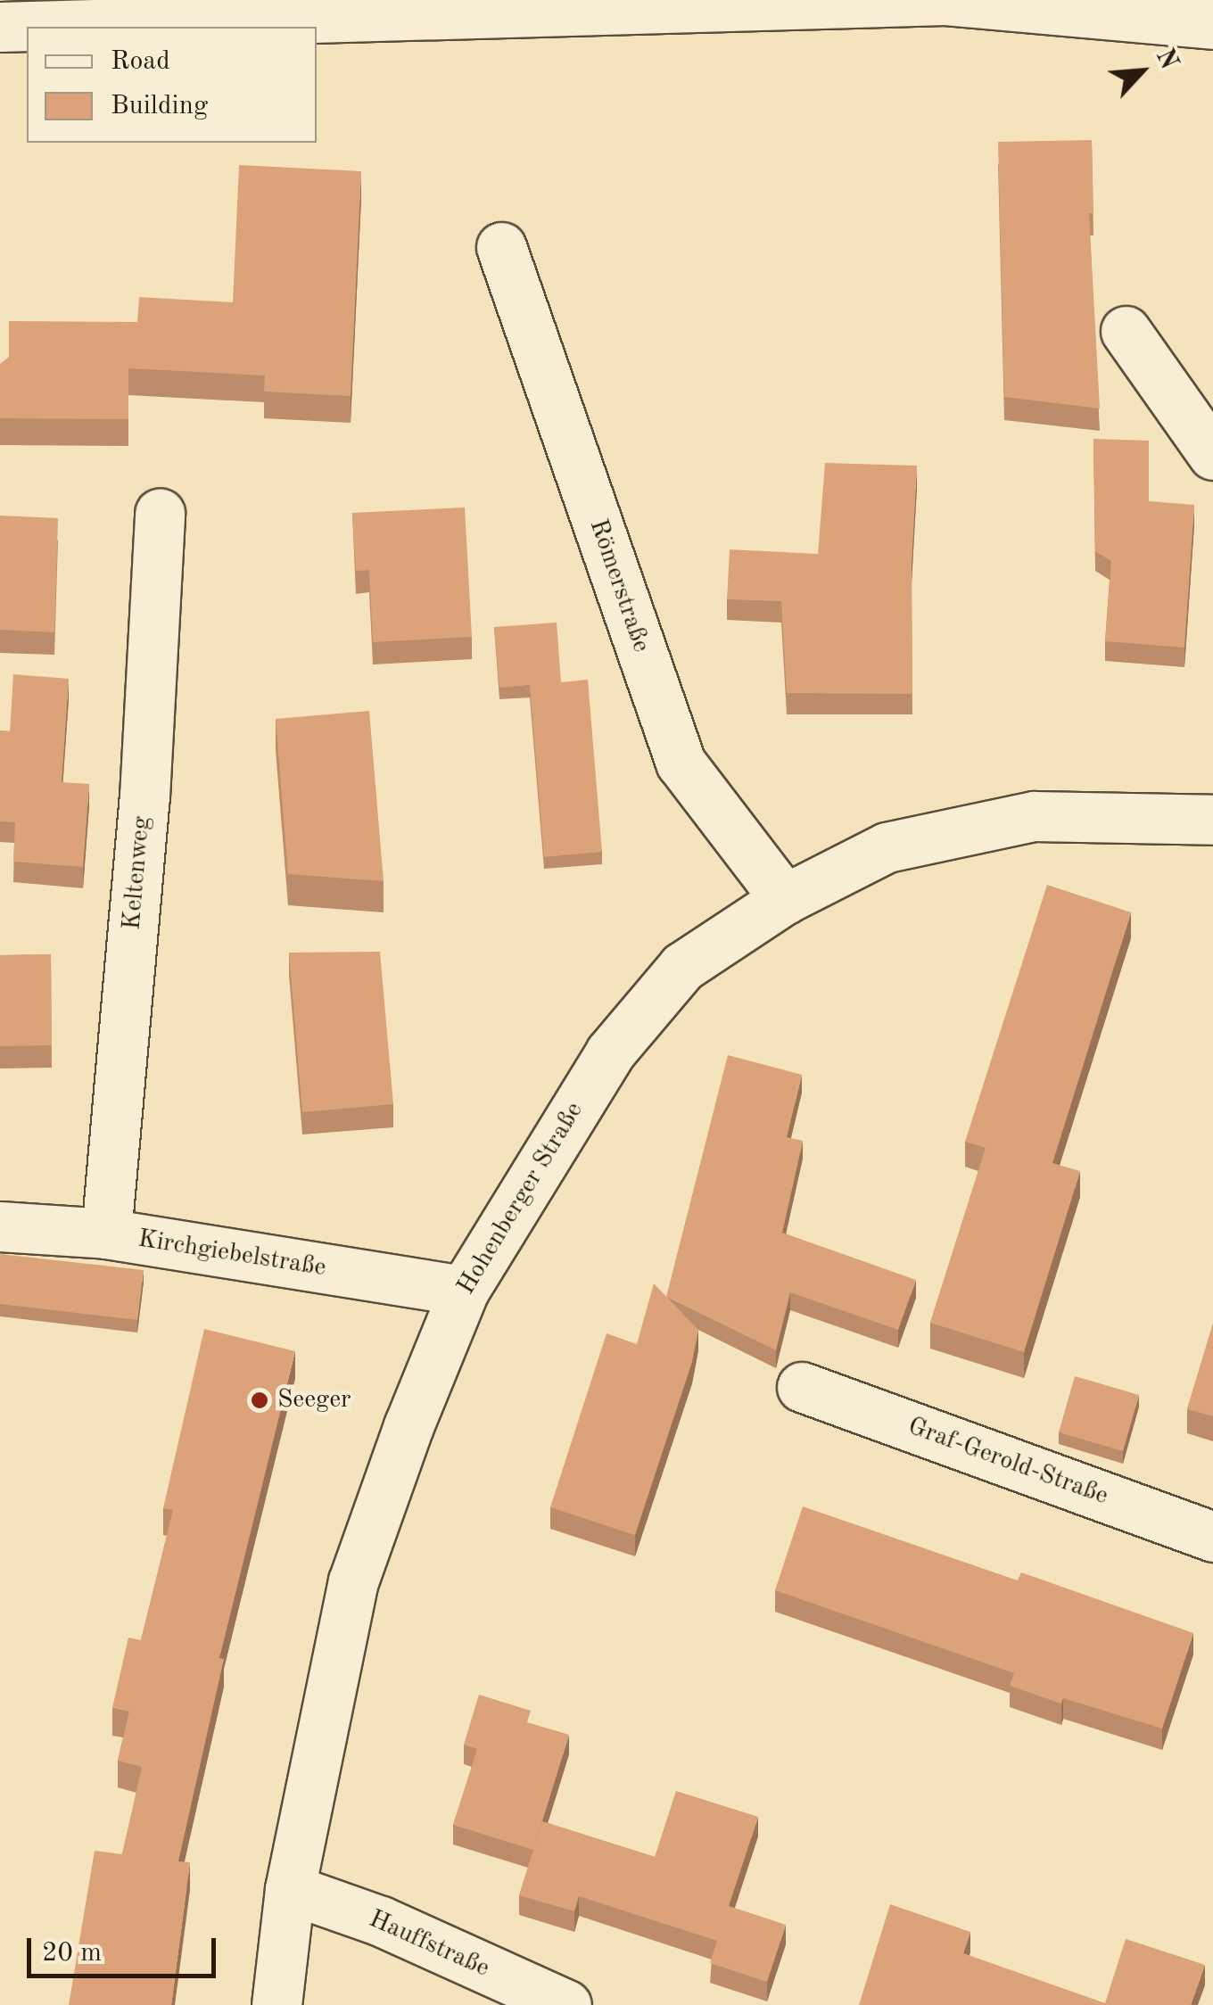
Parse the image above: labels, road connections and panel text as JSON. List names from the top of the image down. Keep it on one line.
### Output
{"streets":{"street":["Römerstraße","Keltenweg","Hohenberger Straße","Kirchgiebelstraße","Graf-Gerold-Straße","Hauffstraße"]},"crossings":[["Römerstraße","Hohenberger Straße"],["Keltenweg","Kirchgiebelstraße"],["Hohenberger Straße","Kirchgiebelstraße"],["Hohenberger Straße","Hauffstraße"]],"places":["Seeger"],"legend":["Road","Building"],"scale_bar":"20 m","north":"top right"}
